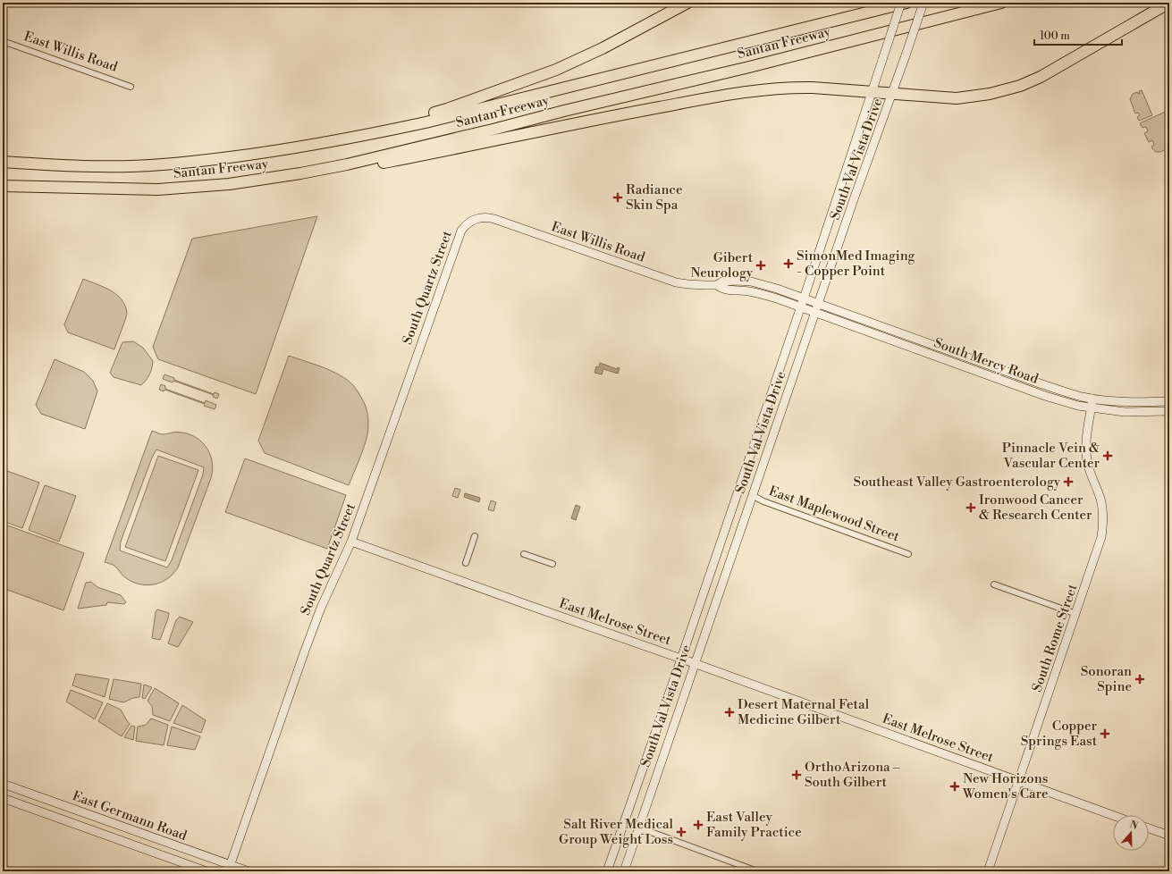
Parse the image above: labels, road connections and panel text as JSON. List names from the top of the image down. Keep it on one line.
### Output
{"streets":{"highway":["Santan Freeway"],"main road":["East Willis Road","South Val Vista Drive","South Quartz Street","South Mercy Road","East Melrose Street","South Rome Street","East Germann Road"],"street":["East Maplewood Street"]},"crossings":[["East Willis Road","South Val Vista Drive"],["East Willis Road","South Quartz Street"],["East Willis Road","South Mercy Road"],["South Val Vista Drive","South Mercy Road"],["South Val Vista Drive","East Maplewood Street"],["South Val Vista Drive","East Melrose Street"],["South Quartz Street","East Melrose Street"],["South Quartz Street","East Germann Road"],["South Mercy Road","South Rome Street"],["East Melrose Street","South Rome Street"]],"places":{"health":["Radiance Skin Spa","SimonMed Imaging - Copper Point","Gibert Neurology","Pinnacle Vein & Vascular Center","Southeast Valley Gastroenterology","Ironwood Cancer & Research Center","Sonoran Spine","Desert Maternal Fetal Medicine Gilbert","Copper Springs East","OrthoArizona – South Gilbert","New Horizons Women's Care","East Valley Family Practice","Salt River Medical Group Weight Loss"]},"scale_bar":"100 m","north":"top"}
